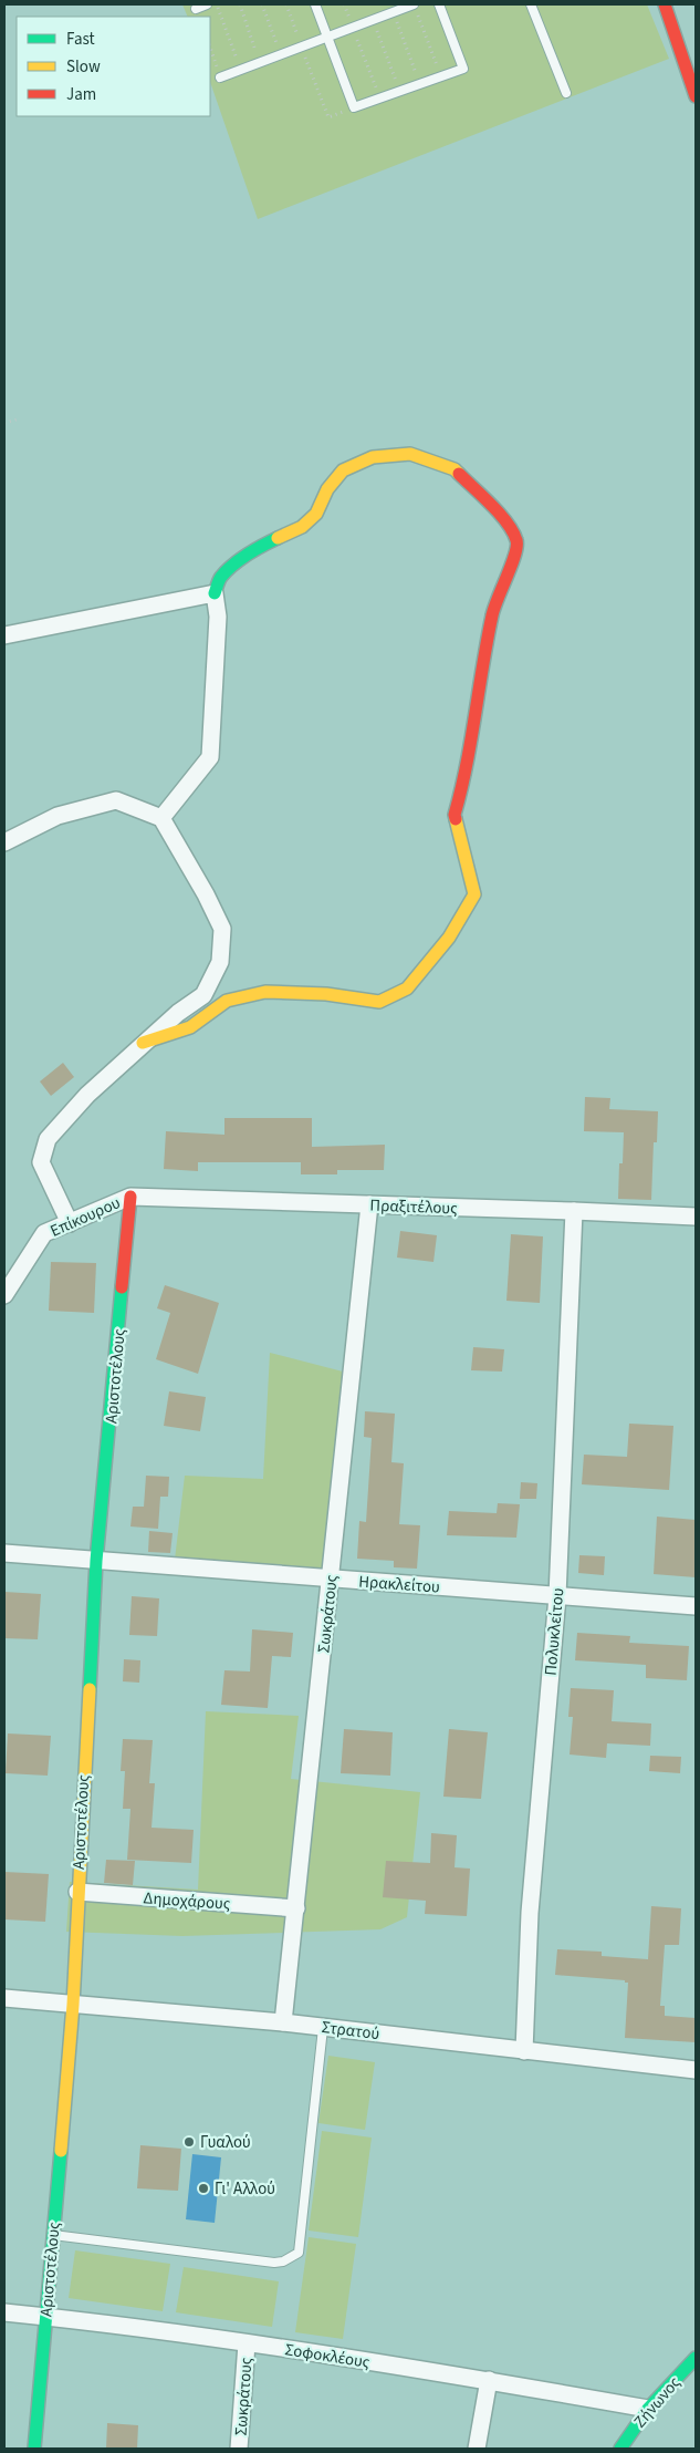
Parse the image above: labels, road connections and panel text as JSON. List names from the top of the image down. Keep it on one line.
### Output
{"streets":{"street":["Πραξιτέλους","Επίκουρου","Αριστοτέλους","Ηρακλείτου","Σωκράτους","Πολυκλείτου","Δημοχάρους","Στρατού","Σοφοκλέους","Ζήνωνος"]},"crossings":[["Πραξιτέλους","Επίκουρου"],["Πραξιτέλους","Αριστοτέλους"],["Πραξιτέλους","Σωκράτους"],["Πραξιτέλους","Πολυκλείτου"],["Επίκουρου","Αριστοτέλους"],["Αριστοτέλους","Ηρακλείτου"],["Αριστοτέλους","Δημοχάρους"],["Αριστοτέλους","Στρατού"],["Αριστοτέλους","Σοφοκλέους"],["Ηρακλείτου","Σωκράτους"],["Ηρακλείτου","Πολυκλείτου"],["Σωκράτους","Δημοχάρους"],["Σωκράτους","Στρατού"],["Σωκράτους","Σοφοκλέους"],["Πολυκλείτου","Στρατού"],["Σοφοκλέους","Ζήνωνος"]],"places":["Γυαλού","Γι' Αλλού"],"legend":["Fast","Slow","Jam"]}
